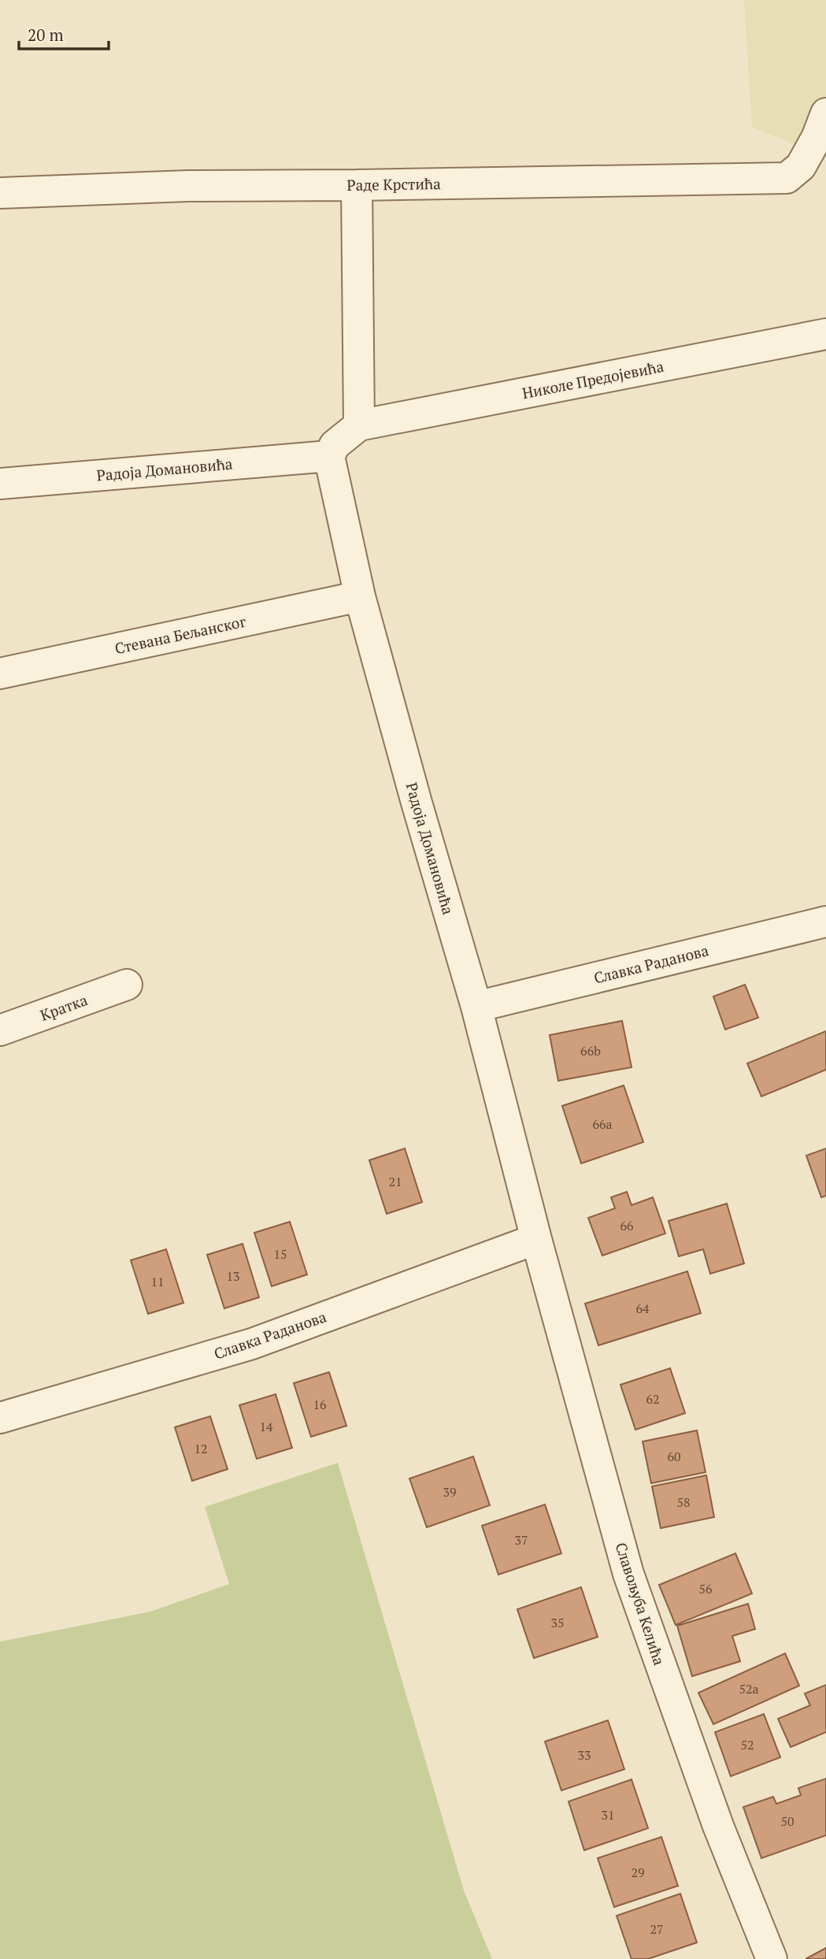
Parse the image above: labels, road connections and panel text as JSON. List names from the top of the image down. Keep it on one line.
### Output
{"streets":{"street":["Раде Крстића","Николе Предојевића","Радоја Домановића","Стевана Бељанског","Славка Раданова","Кратка","Славољуба Келића"]},"crossings":[["Радоја Домановића","Стевана Бељанског"],["Радоја Домановића","Славка Раданова"],["Радоја Домановића","Славољуба Келића"],["Славка Раданова","Славољуба Келића"]],"house_numbers":["66b","66a","21","66","15","13","11","64","62","16","14","12","60","39","58","37","56","35","52a","52","33","31","50","29","27"],"scale_bar":"20 m"}
